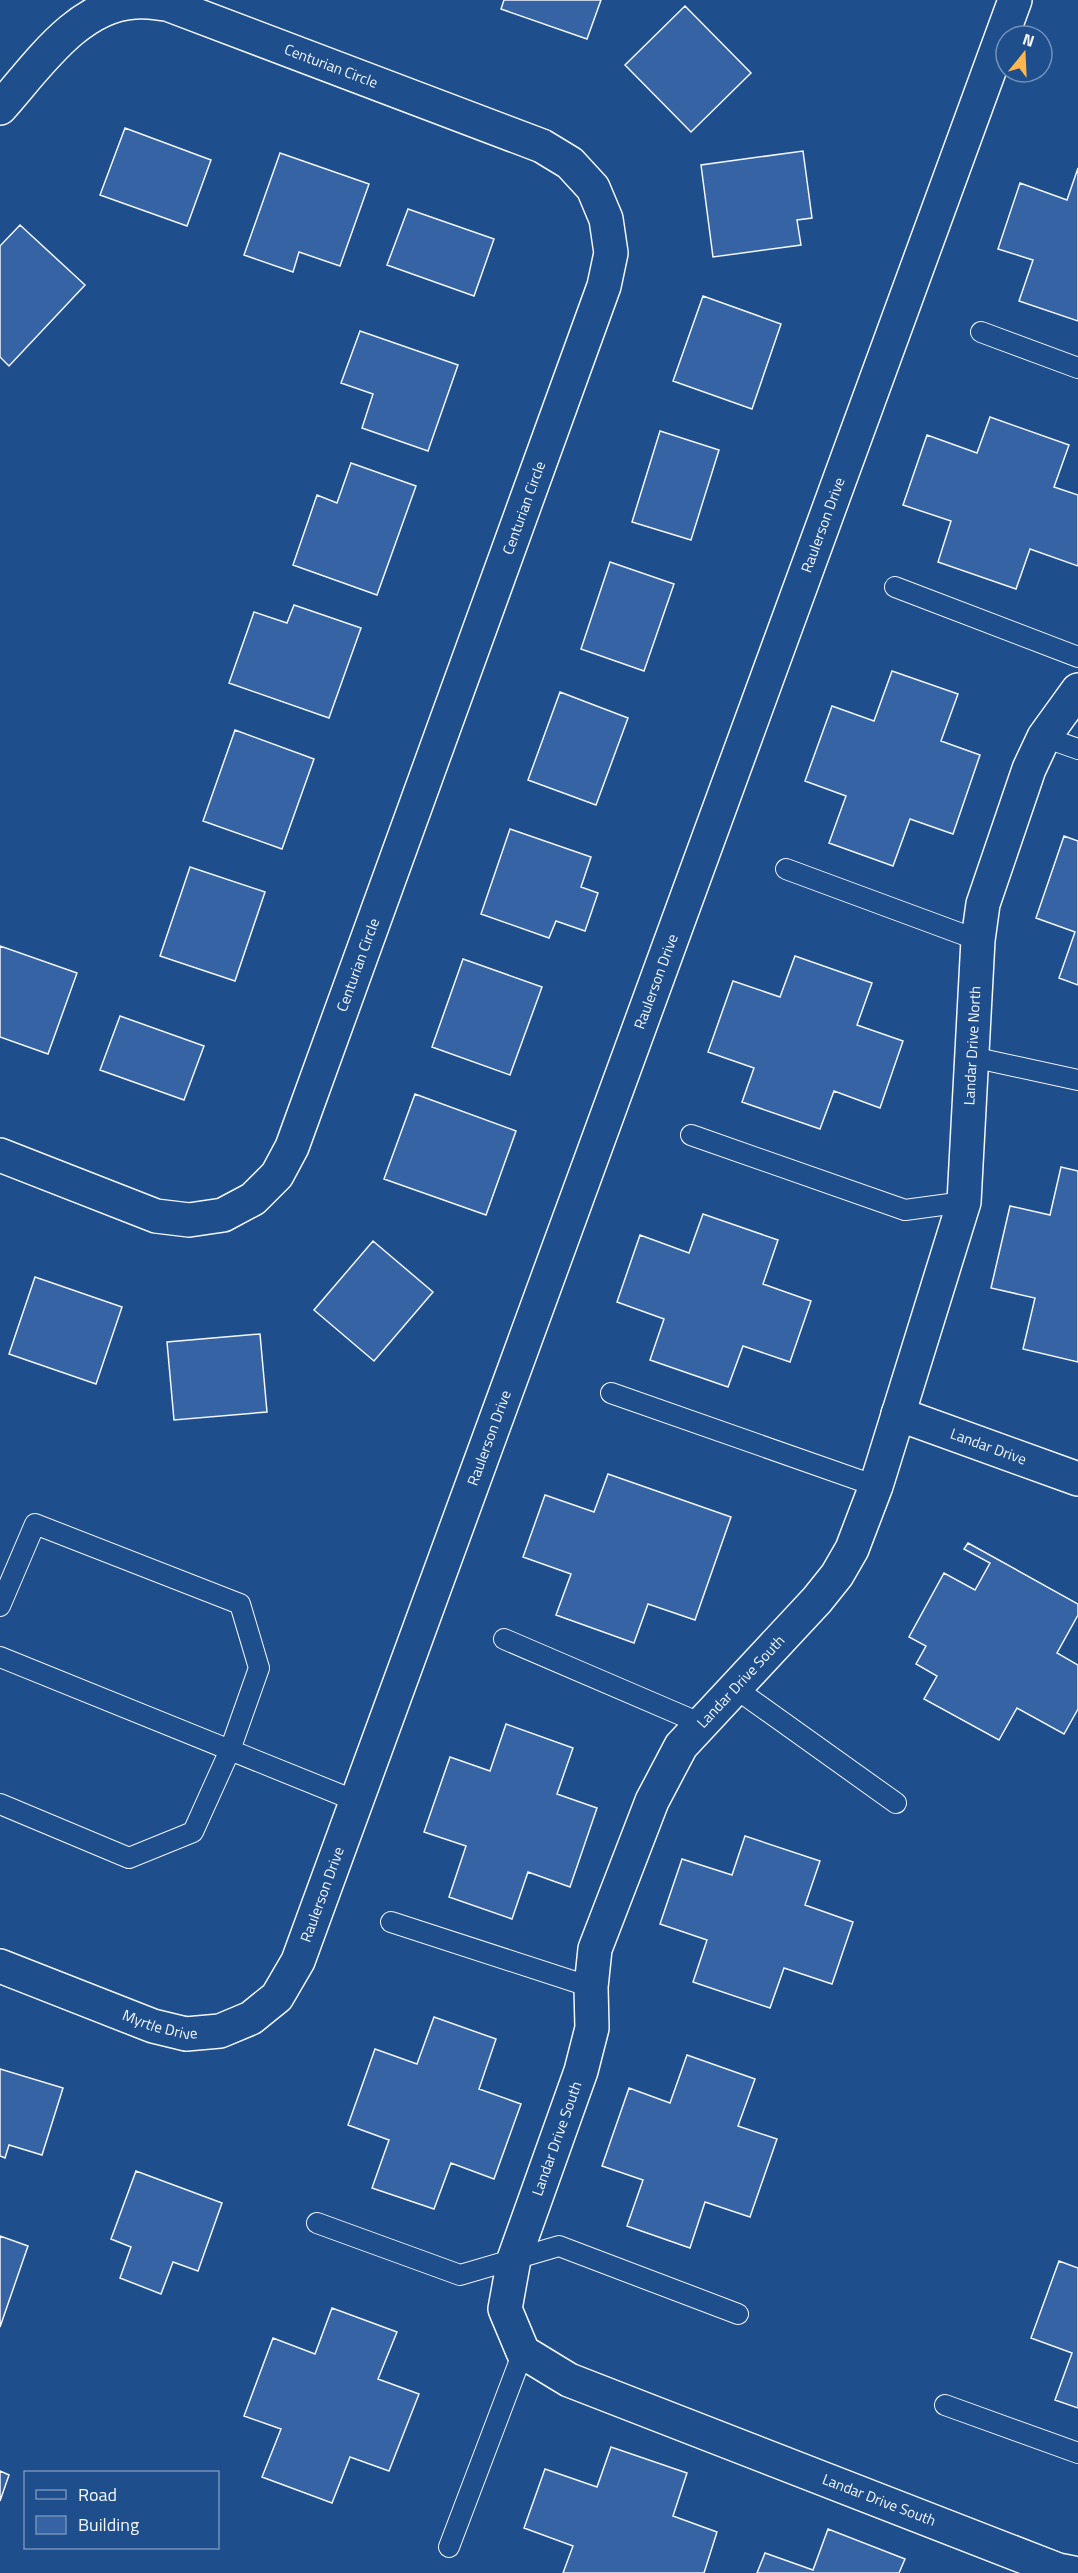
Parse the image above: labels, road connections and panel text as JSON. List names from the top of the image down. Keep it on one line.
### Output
{"streets":{"street":["Centurian Circle","Raulerson Drive","Landar Drive North","Landar Drive","Landar Drive South","Myrtle Drive"]},"crossings":[["Raulerson Drive","Myrtle Drive"],["Landar Drive North","Landar Drive"],["Landar Drive North","Landar Drive South"],["Landar Drive","Landar Drive South"]],"legend":["Road","Building"],"north":"top"}
